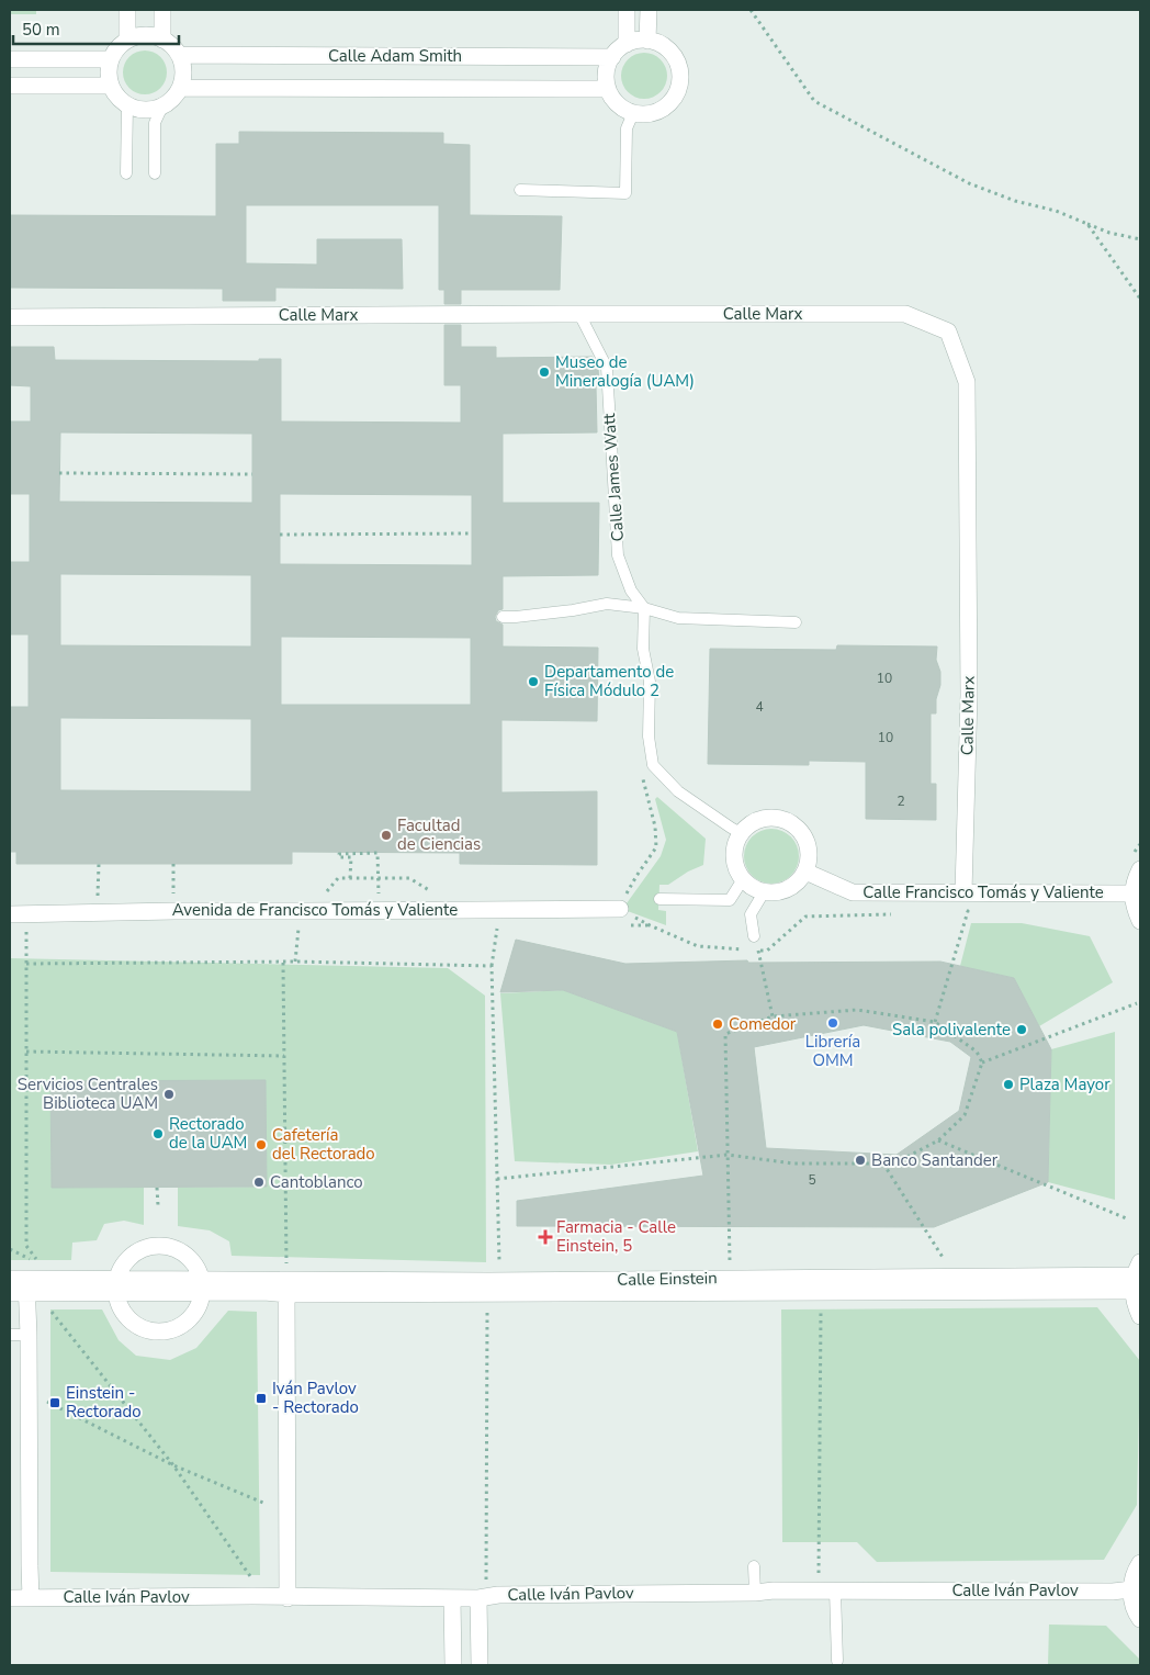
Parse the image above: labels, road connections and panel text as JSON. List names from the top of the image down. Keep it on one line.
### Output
{"streets":{"street":["Calle Adam Smith","Calle Marx","Calle Francisco Tomás y Valiente","Avenida de Francisco Tomás y Valiente","Calle Einstein","Calle Iván Pavlov"],"lane":["Calle James Watt"]},"crossings":[["Calle Marx","Calle James Watt"],["Calle Marx","Calle Francisco Tomás y Valiente"]],"places":{"other":["Museo de Mineralogía (UAM)","Departamento de Física Módulo 2","Facultad de Ciencias","Librería OMM","Comedor","Sala polivalente","Plaza Mayor","Servicios Centrales Biblioteca UAM","Rectorado de la UAM","Cafetería del Rectorado","Banco Santander","Cantoblanco"],"health":["Farmacia - Calle Einstein, 5"],"transit":["Iván Pavlov - Rectorado","Einstein - Rectorado"]},"house_numbers":["10","4","10","2","5"],"scale_bar":"50 m"}
